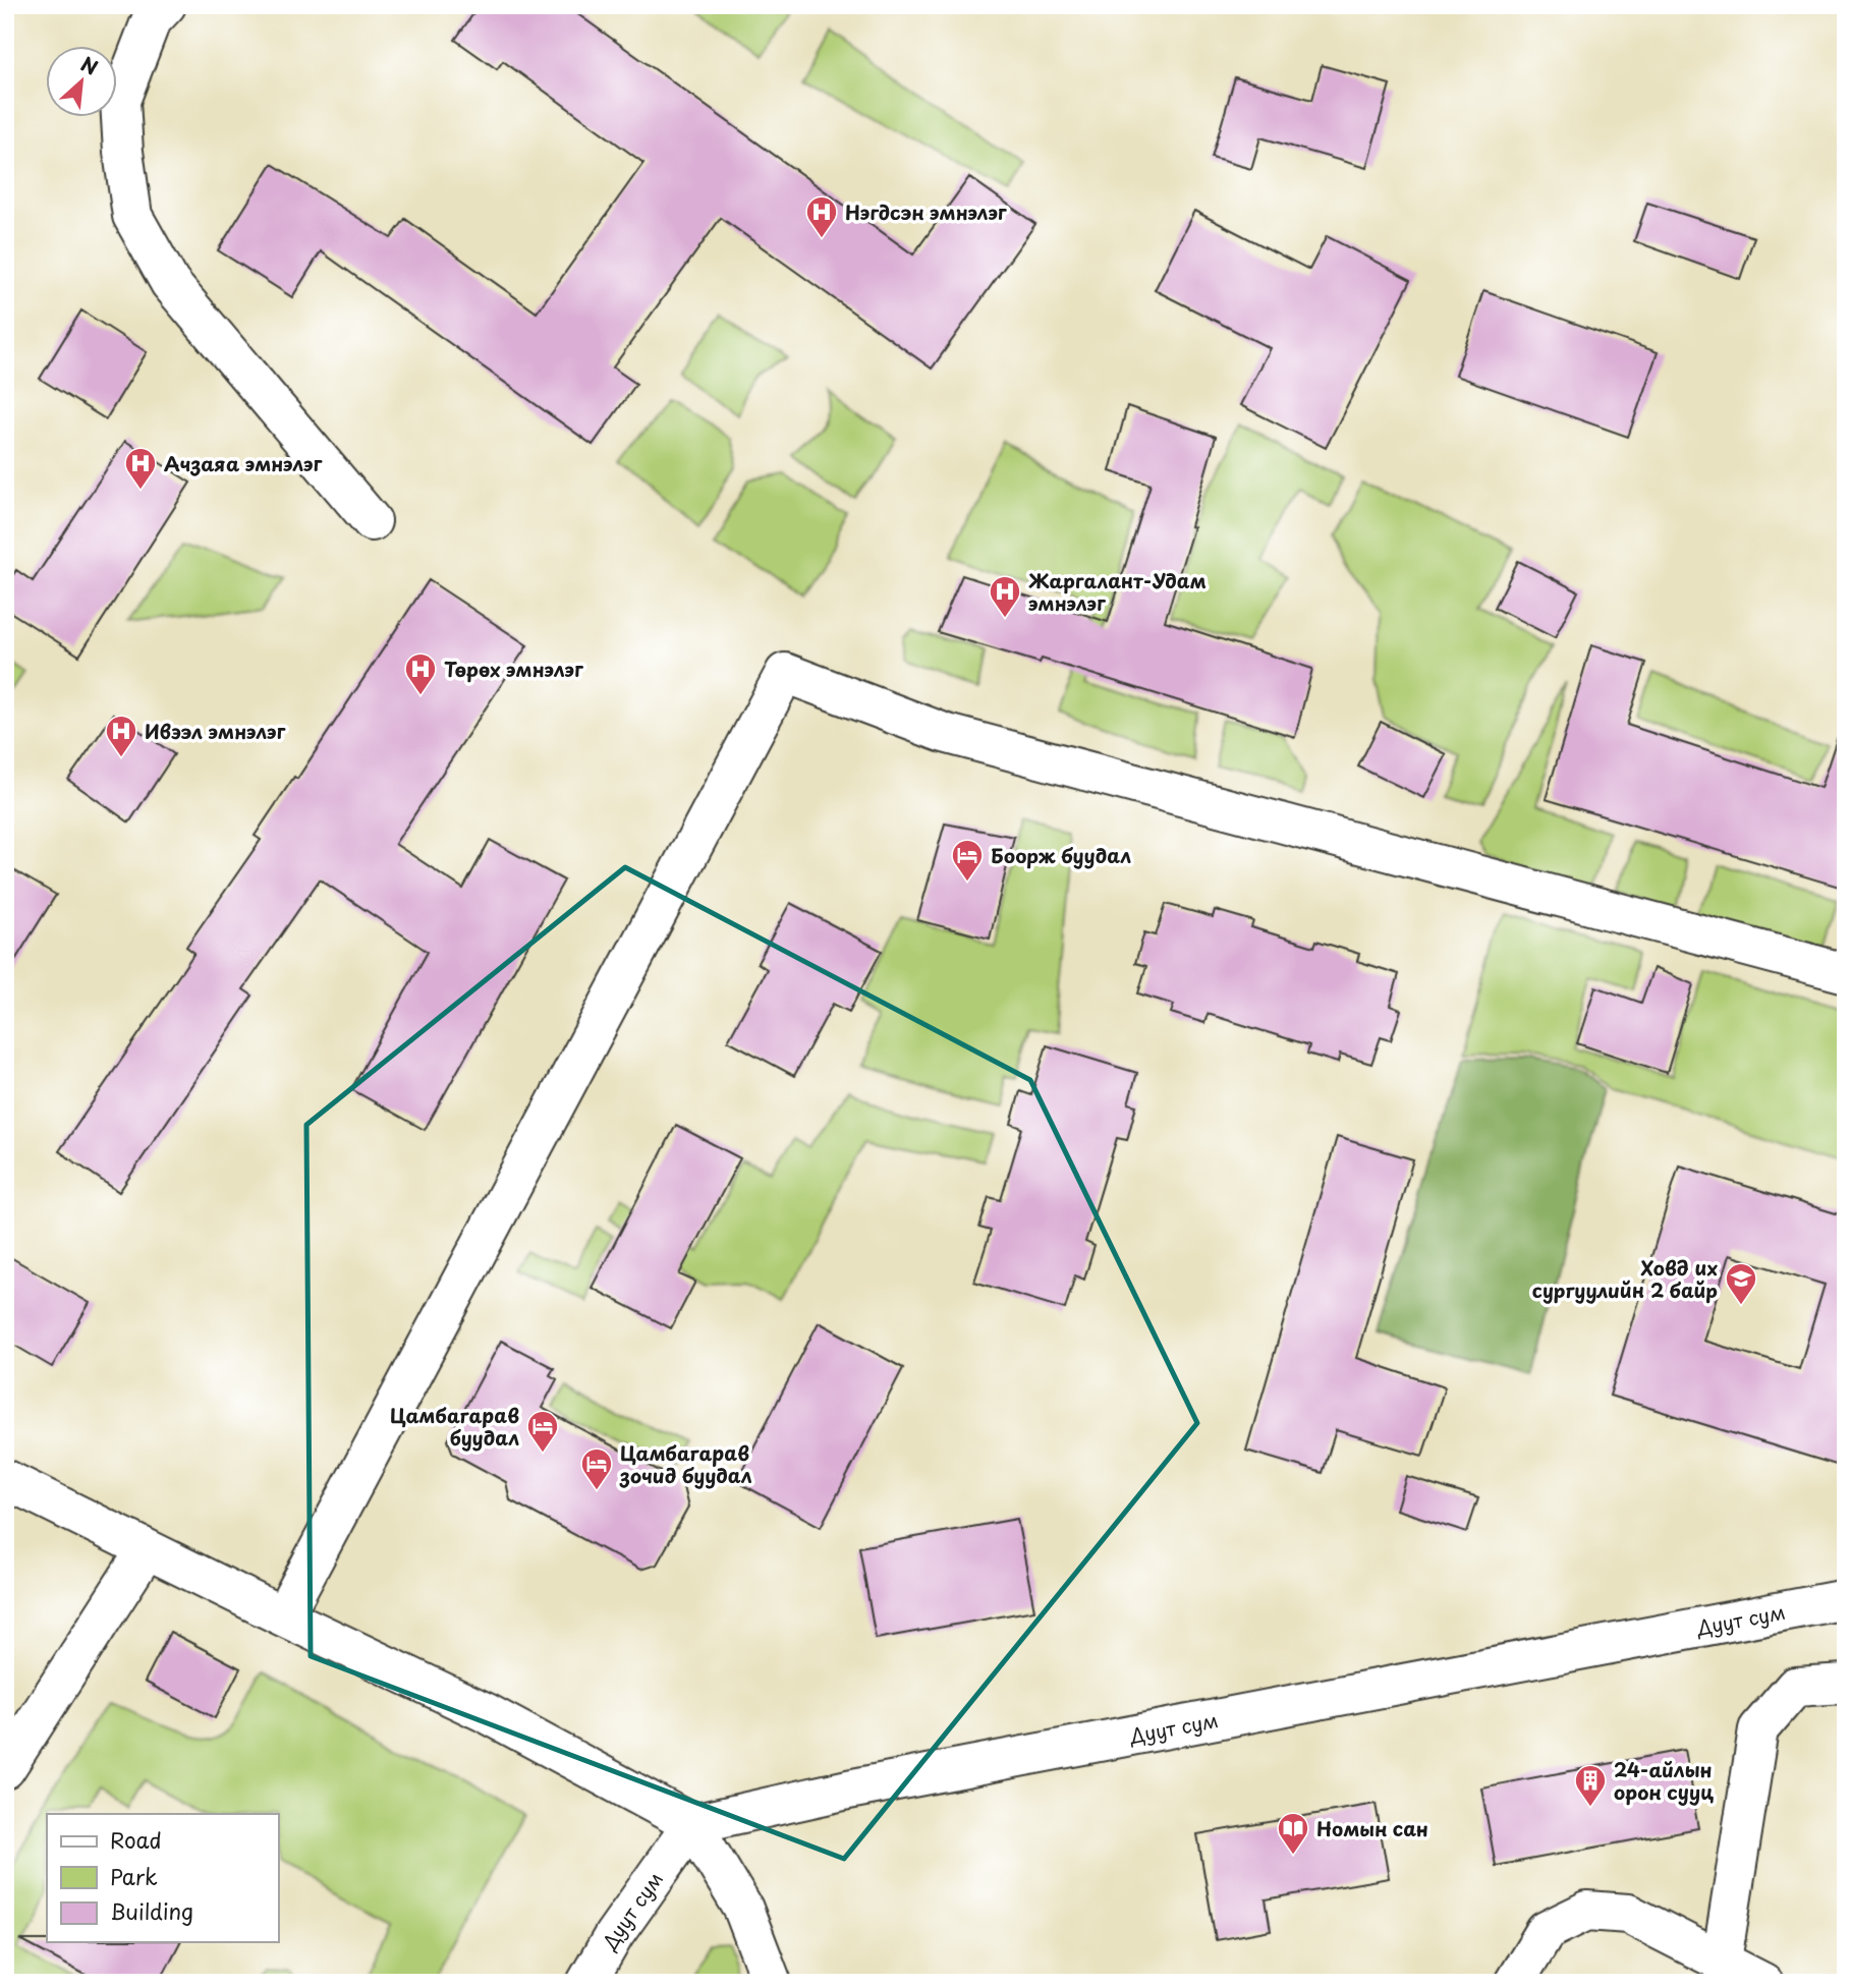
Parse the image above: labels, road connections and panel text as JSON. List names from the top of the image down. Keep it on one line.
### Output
{"streets":{"street":["Дуут сум"]},"places":{"hospital":["Нэгдсэн эмнэлэг","Ачзаяа эмнэлэг","Жаргалант-Удам эмнэлэг","Төрөх эмнэлэг","Ивээл эмнэлэг"],"hotel":["Боорж буудал","Цамбагарав буудал","Цамбагарав зочид буудал"],"school or university":["Ховд их сургуулийн 2 байр"],"building":["24-айлын орон сууц"],"library":["Номын сан"]},"legend":["Road","Park","Building"],"north":"top right"}
